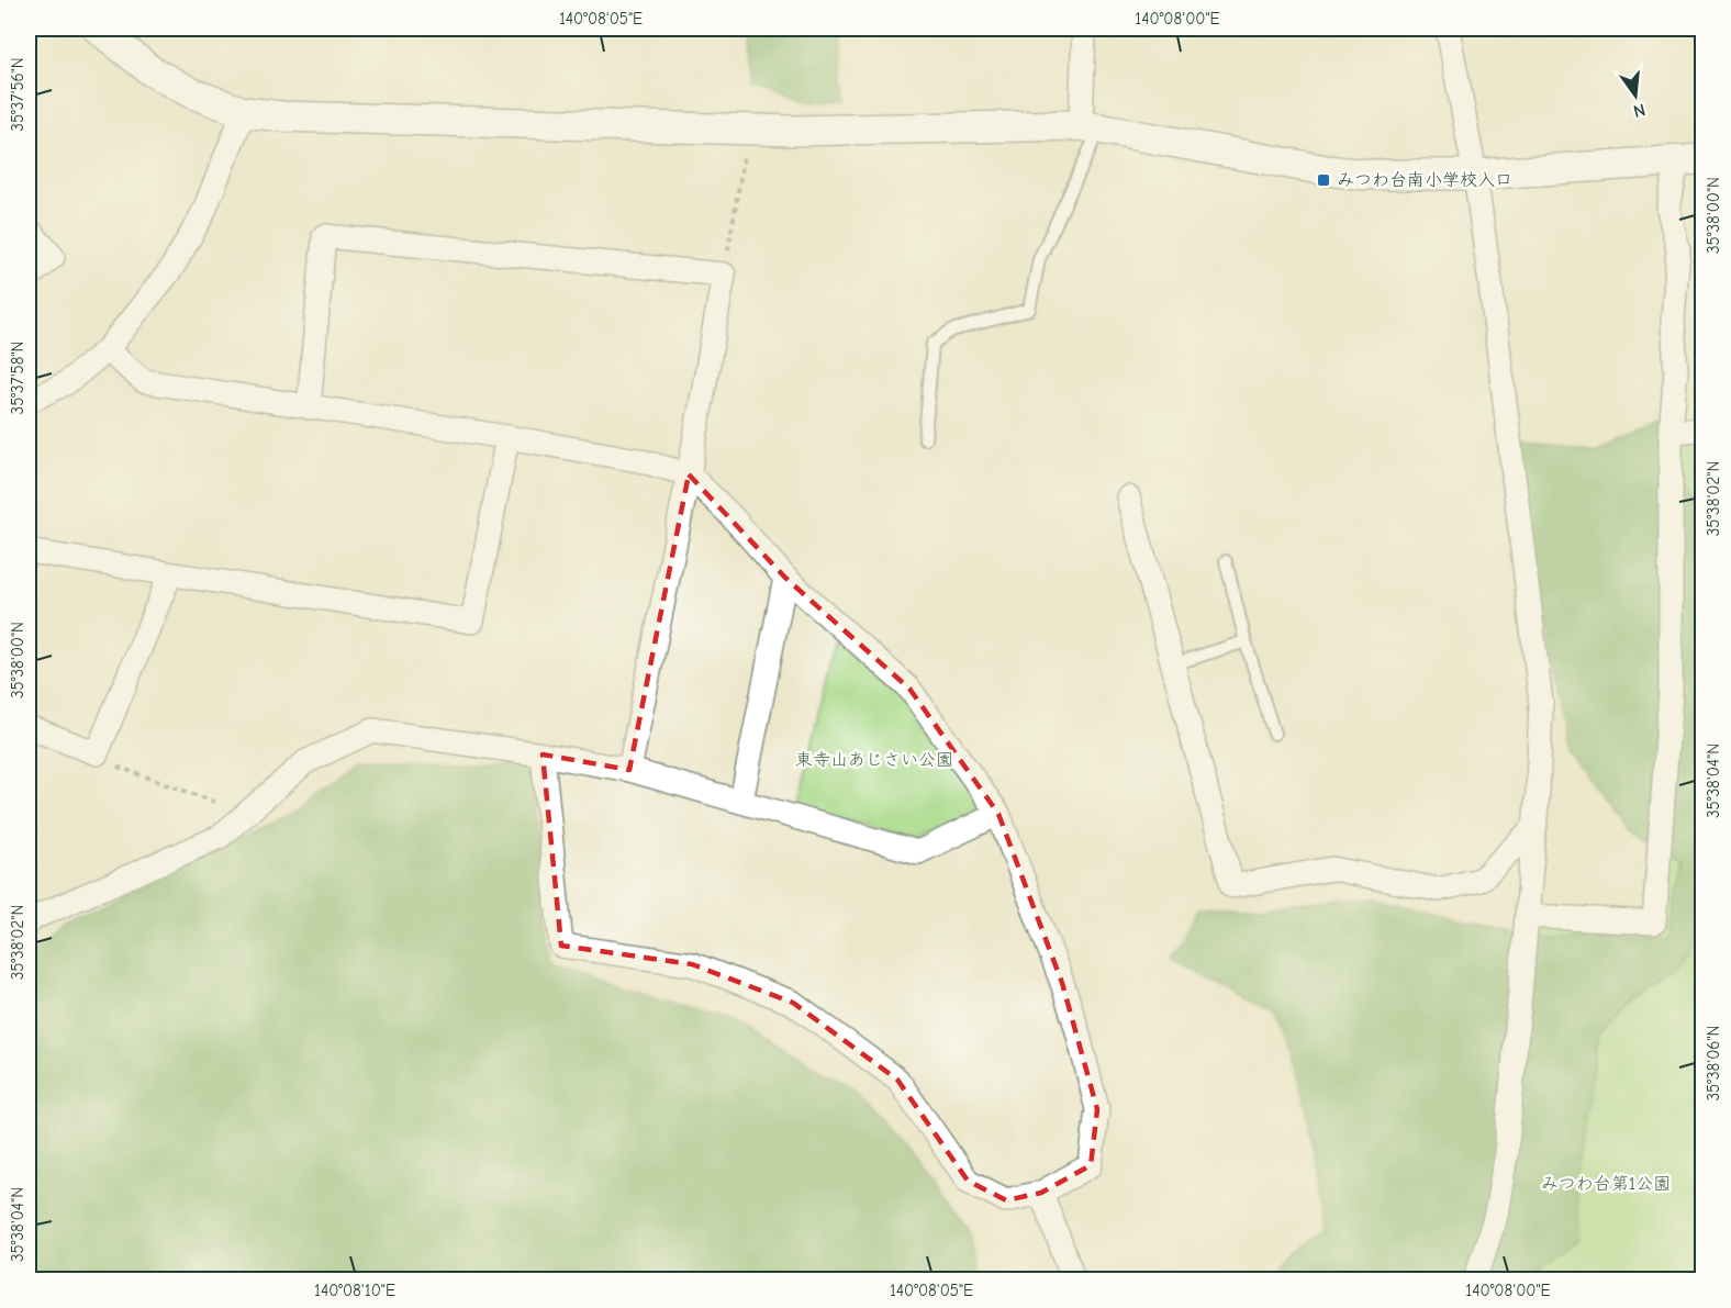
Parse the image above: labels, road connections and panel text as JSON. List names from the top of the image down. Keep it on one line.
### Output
{"parks":["東寺山あじさい公園","みつわ台第1公園"],"places":{"transit":["みつわ台南小学校入口"]},"north":"bottom","coordinates":["140°08'05\"E","140°08'00\"E","35°37'56\"N","35°38'00\"N","35°37'58\"N","35°38'02\"N","35°38'04\"N","35°38'06\"N","140°08'10\"E"]}
